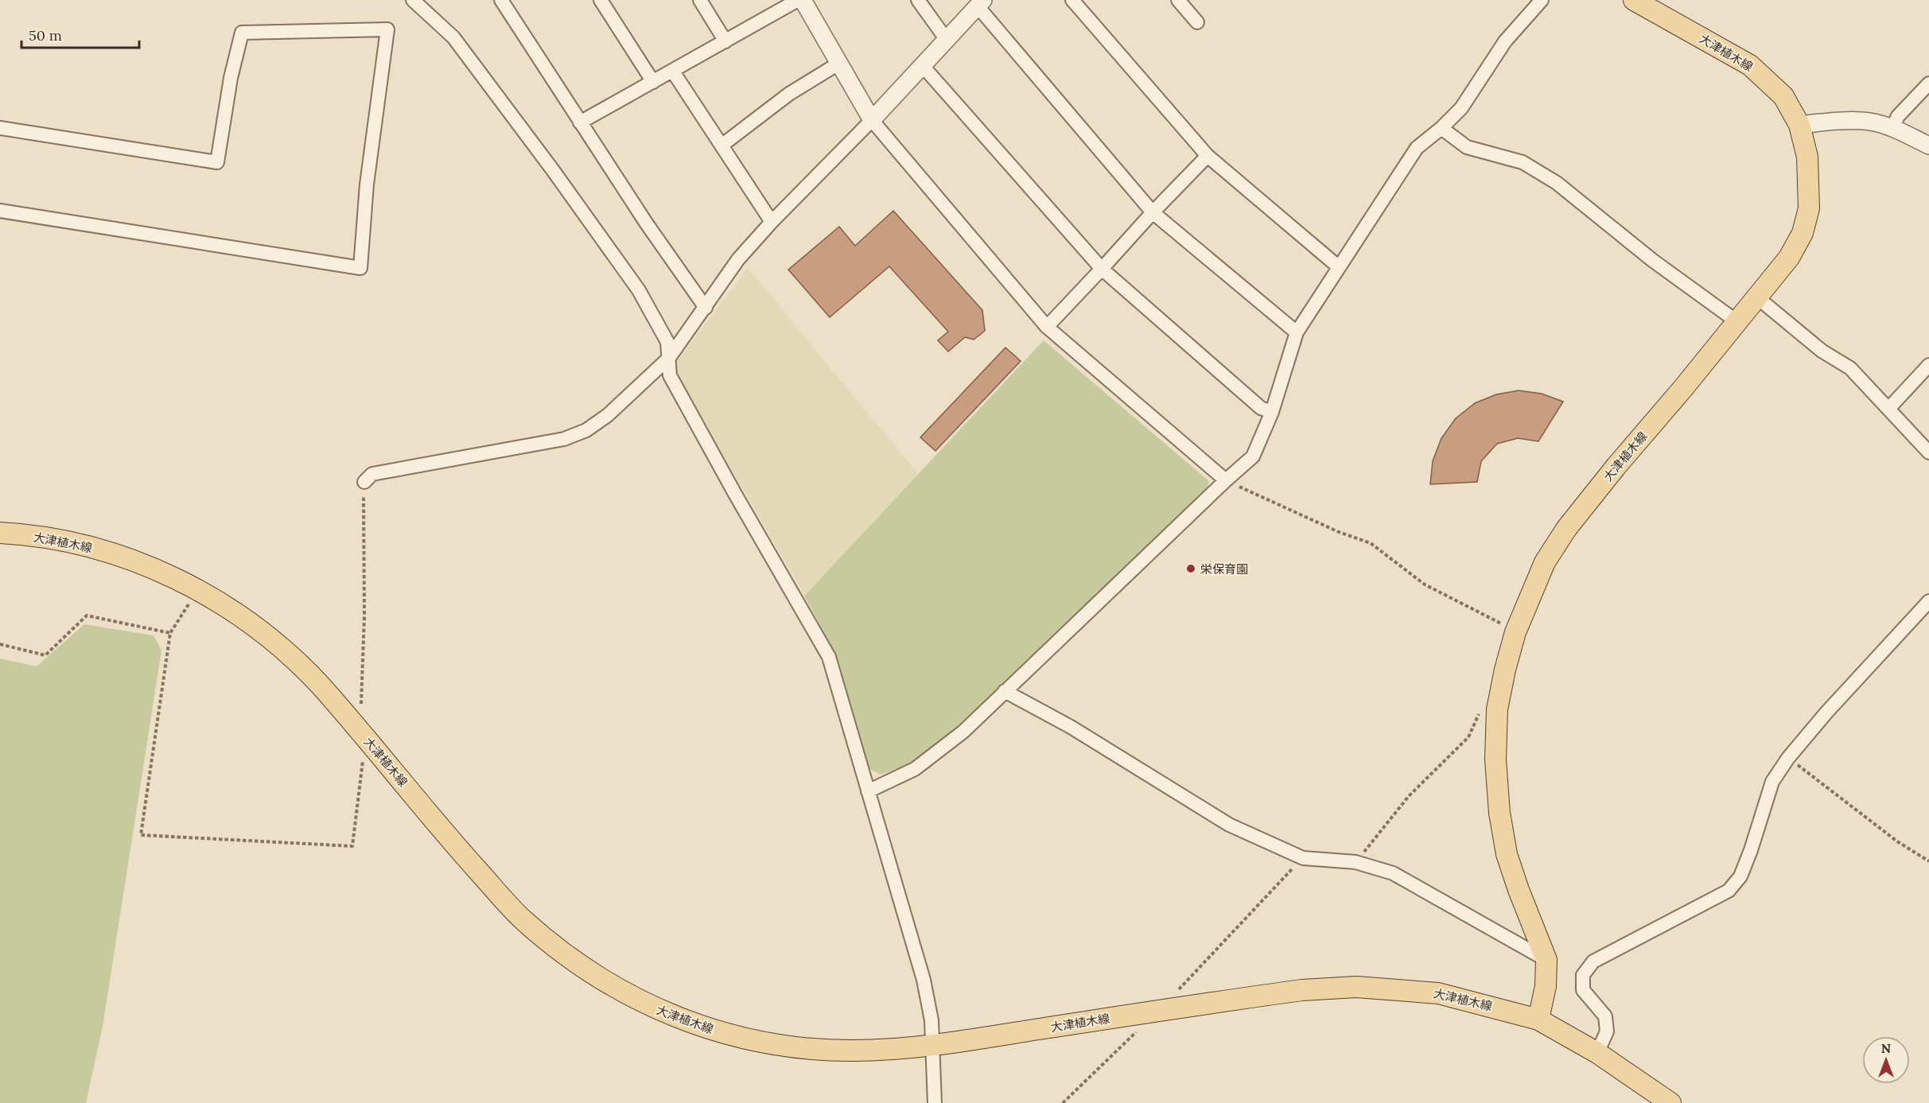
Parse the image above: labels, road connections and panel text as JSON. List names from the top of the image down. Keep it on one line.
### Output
{"streets":{"main road":["大津植木線"]},"places":["栄保育園"],"scale_bar":"50 m","north":"top"}
